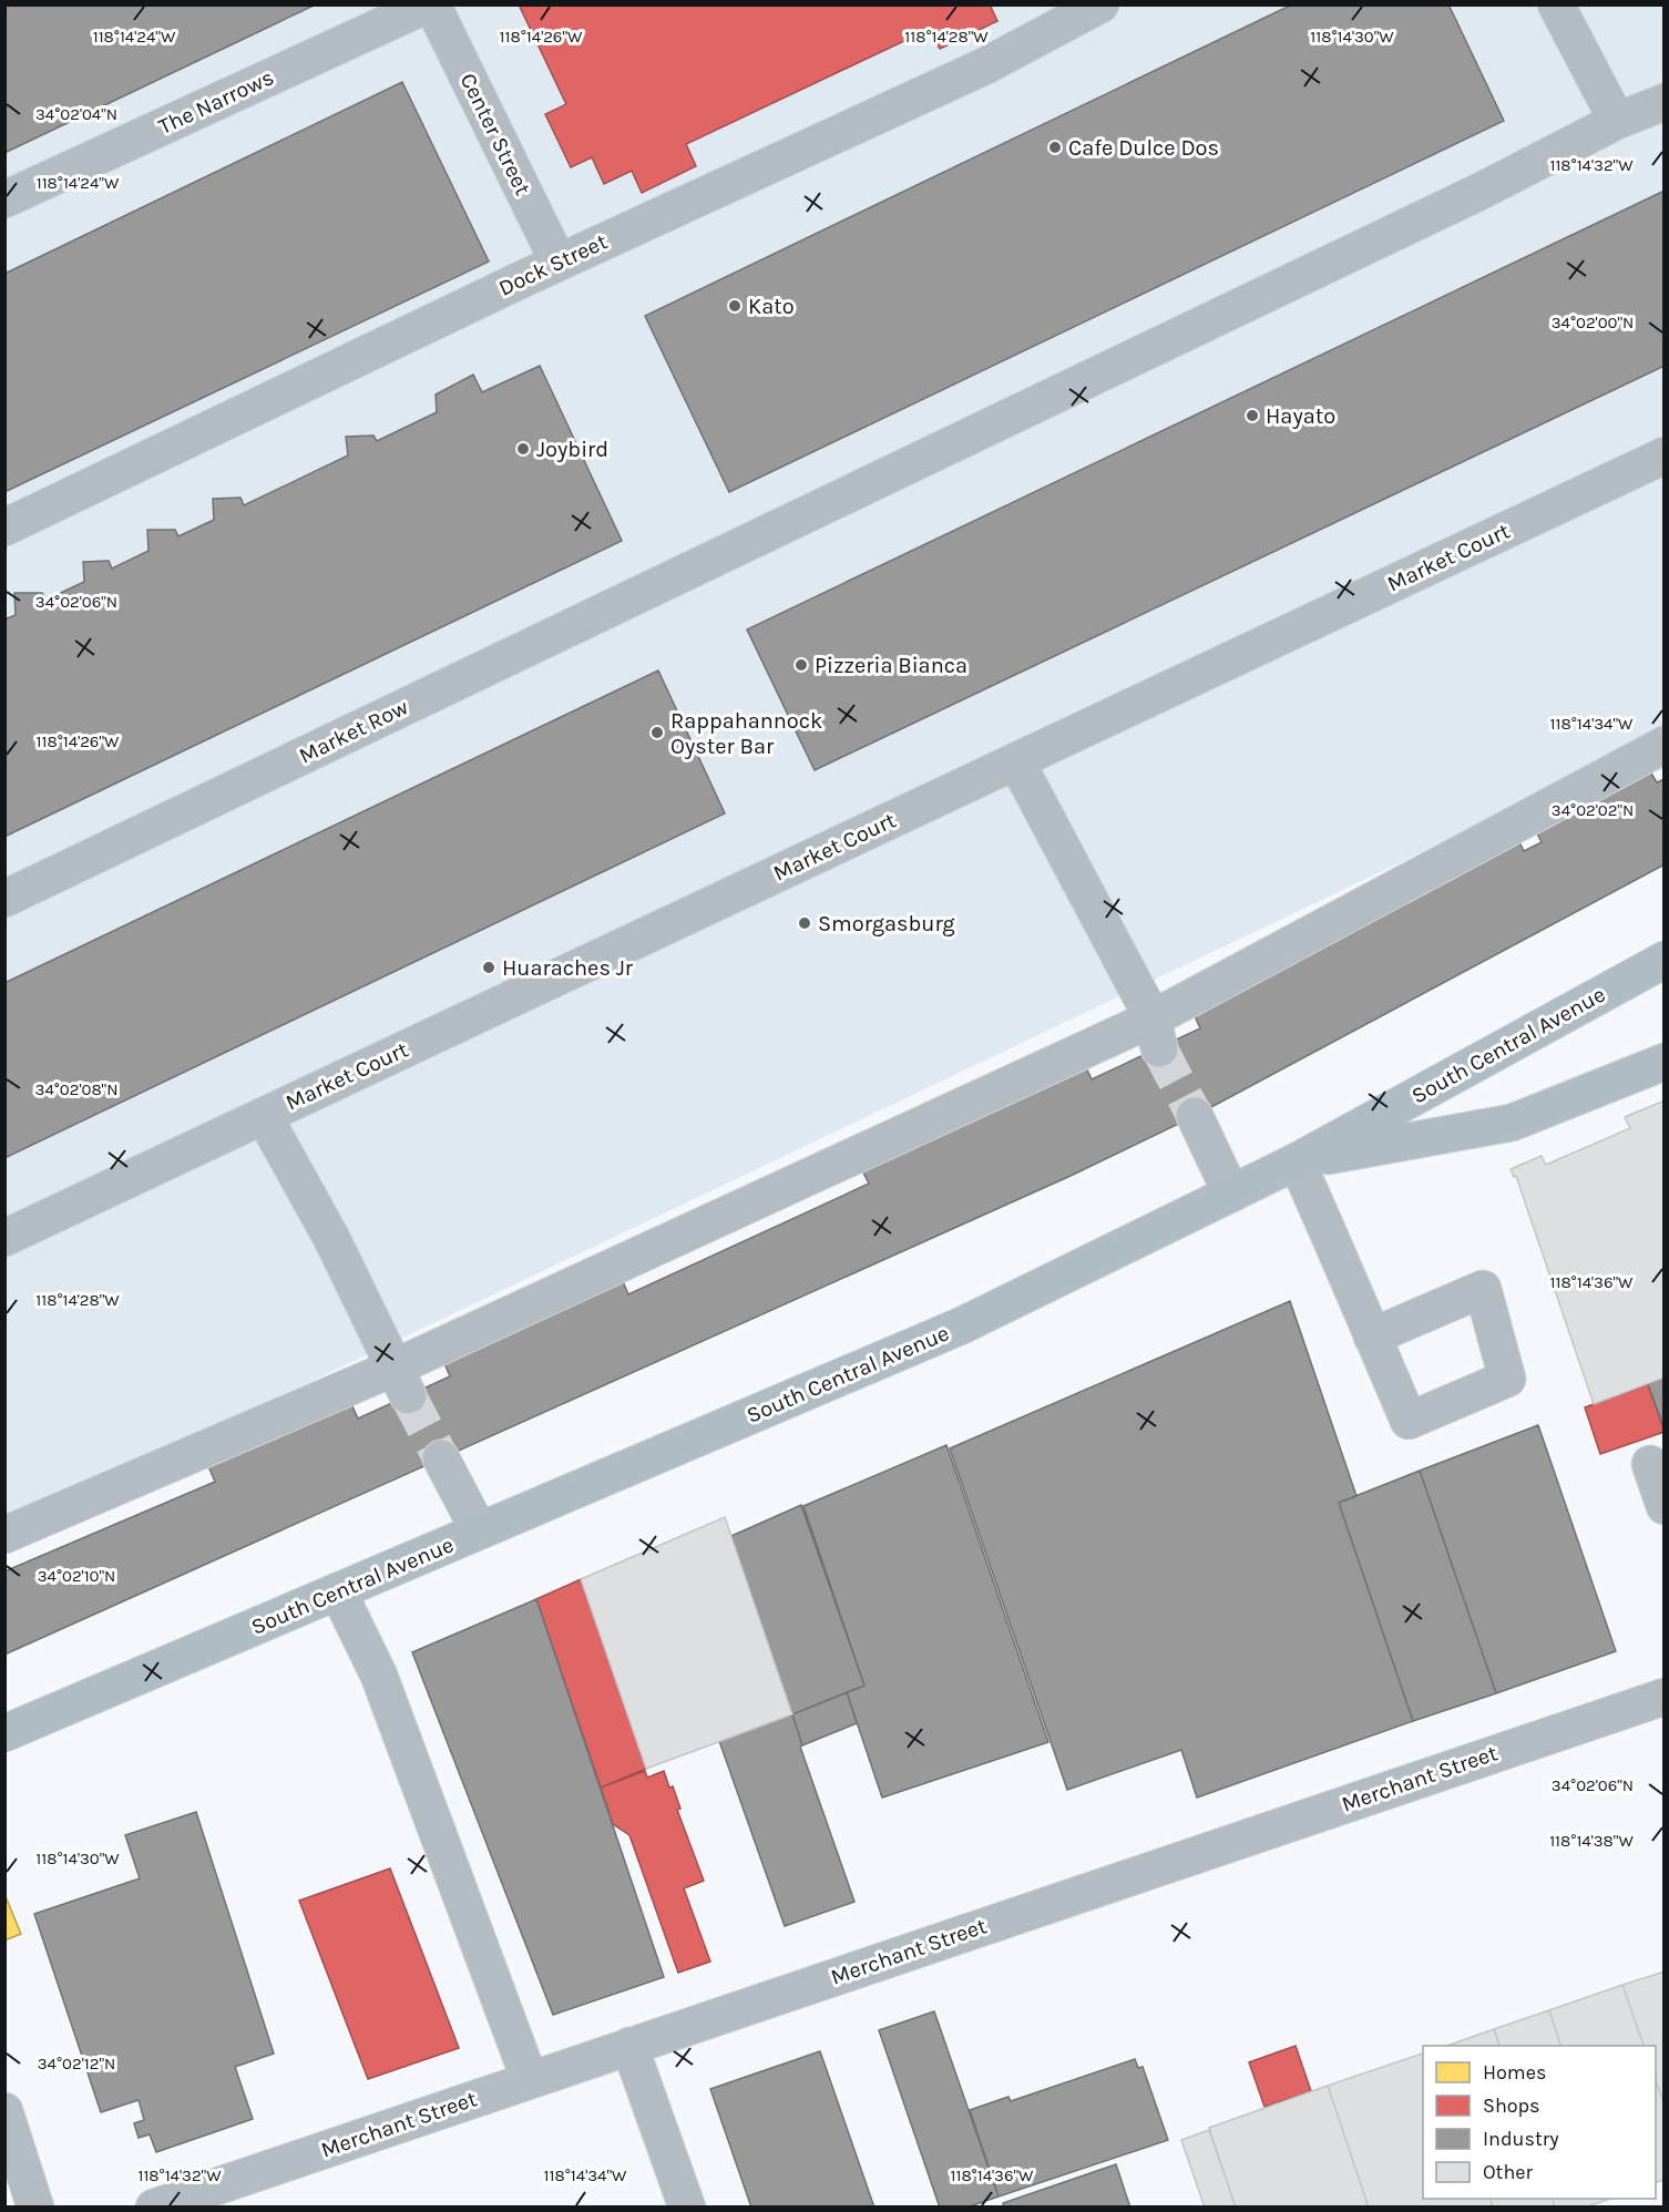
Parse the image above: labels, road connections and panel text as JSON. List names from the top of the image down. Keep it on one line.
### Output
{"streets":{"main road":["South Central Avenue"],"street":["The Narrows","Center Street","Dock Street","Market Court","Market Row","Merchant Street"]},"crossings":[["The Narrows","Center Street"],["Center Street","Dock Street"]],"places":["Cafe Dulce Dos","Kato","Hayato","Joybird","Pizzeria Bianca","Rappahannock Oyster Bar","Smorgasburg","Huaraches Jr"],"legend":["Homes","Shops","Industry","Other"],"coordinates":["118°14'24\"W","118°14'28\"W","118°14'30\"W","118°14'26\"W","34°02'04\"N","118°14'32\"W","34°02'00\"N","34°02'06\"N","118°14'34\"W","34°02'02\"N","34°02'08\"N","118°14'36\"W","34°02'10\"N","118°14'38\"W","34°02'12\"N"]}
